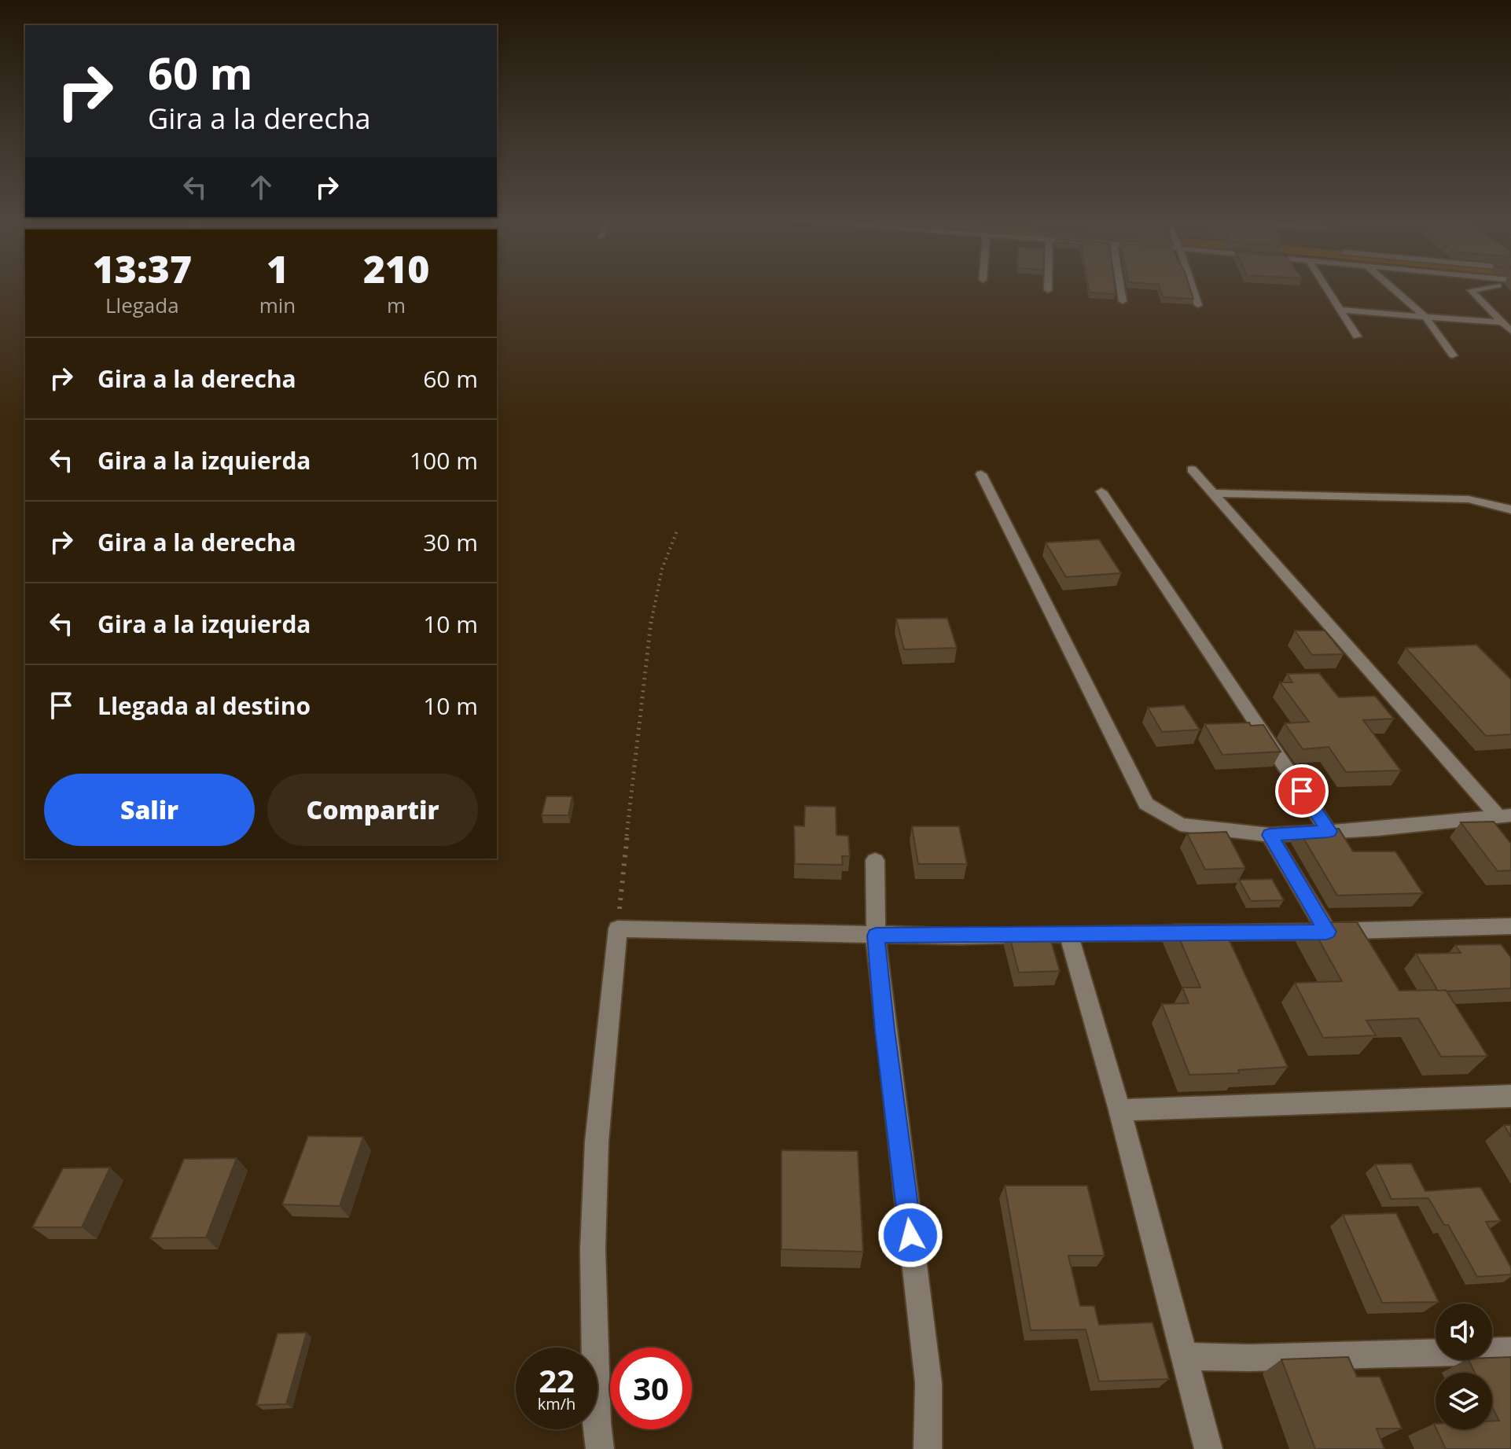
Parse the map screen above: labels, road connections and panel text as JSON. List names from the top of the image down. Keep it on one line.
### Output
{"page":{"turn":["60 m","Gira a la derecha"],"eta":["13:37","Llegada","1","min","210","m"],"list":[{"name":"Gira a la derecha","value":"60 m"},{"name":"Gira a la izquierda","value":"100 m"},{"name":"Gira a la derecha","value":"30 m"},{"name":"Gira a la izquierda","value":"10 m"},{"name":"Llegada al destino","value":"10 m"}],"buttons":["Salir","Compartir"],"speed":"22 km/h","limit":"30"}}
